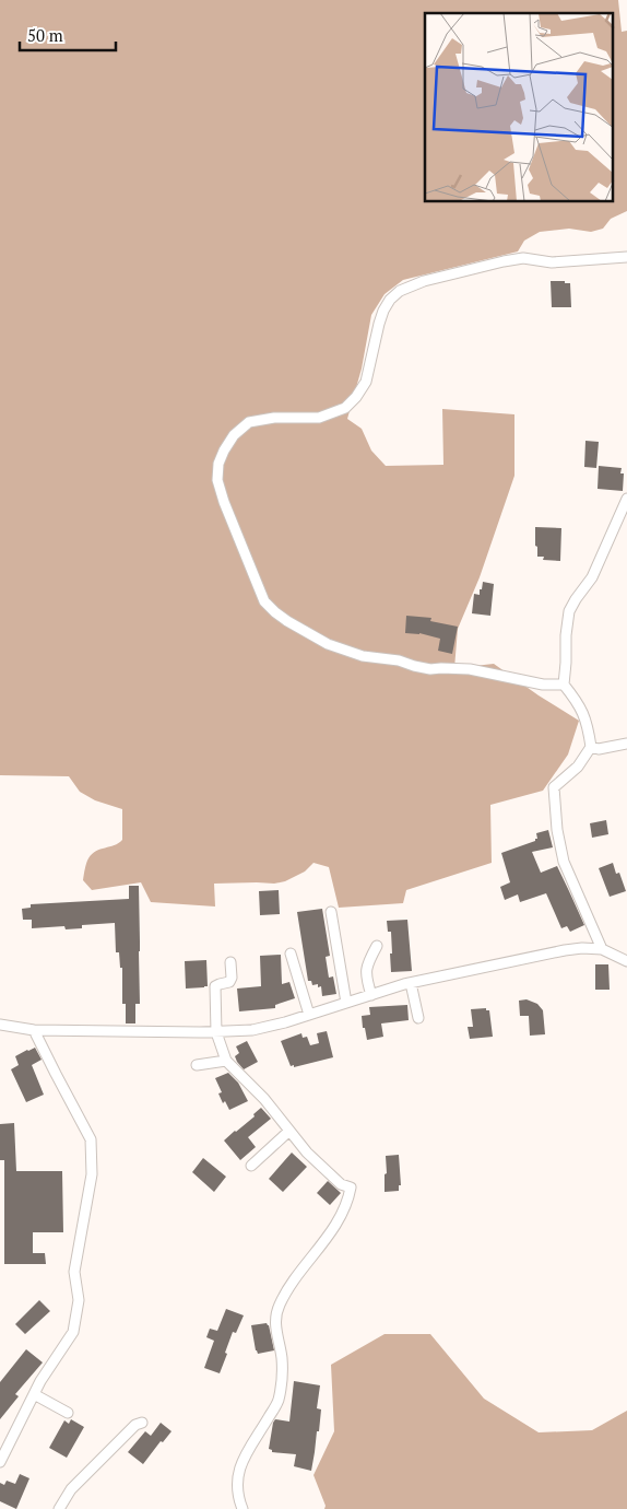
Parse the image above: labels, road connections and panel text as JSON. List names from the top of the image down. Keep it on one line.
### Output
{"scale_bar":"50 m"}
